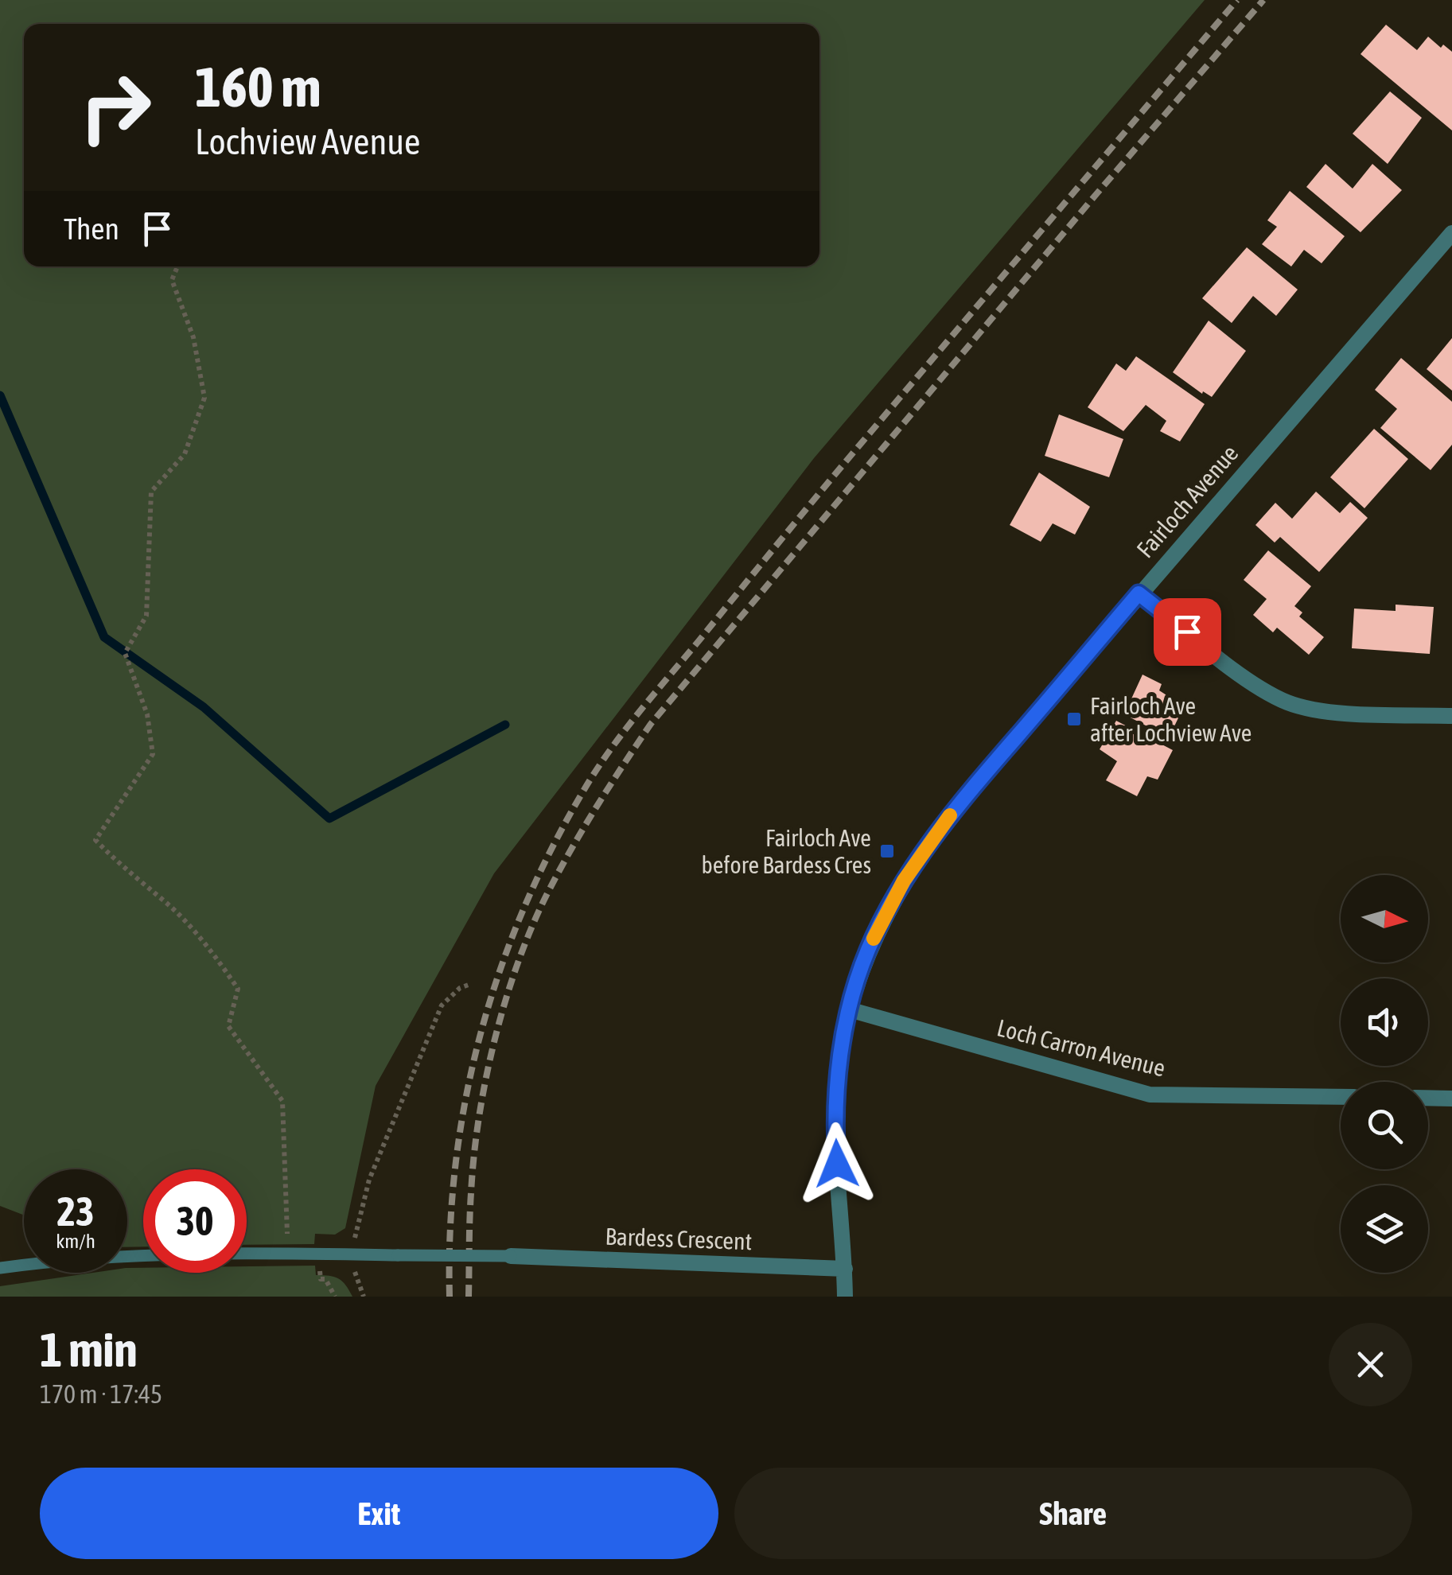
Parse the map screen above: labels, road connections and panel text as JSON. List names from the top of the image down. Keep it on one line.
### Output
{"streets":{"street":["Fairloch Avenue","Loch Carron Avenue","Bardess Crescent"]},"crossings":[["Fairloch Avenue","Loch Carron Avenue"],["Fairloch Avenue","Bardess Crescent"]],"places":{"transit":["Fairloch Ave after Lochview Ave","Fairloch Ave before Bardess Cres"]},"north":"right","page":{"turn":["160 m","Lochview Avenue"],"then":"Then","speed":"23 km/h","limit":"30","heading":["1 min","170 m · 17:45"],"buttons":["Exit","Share"]}}
